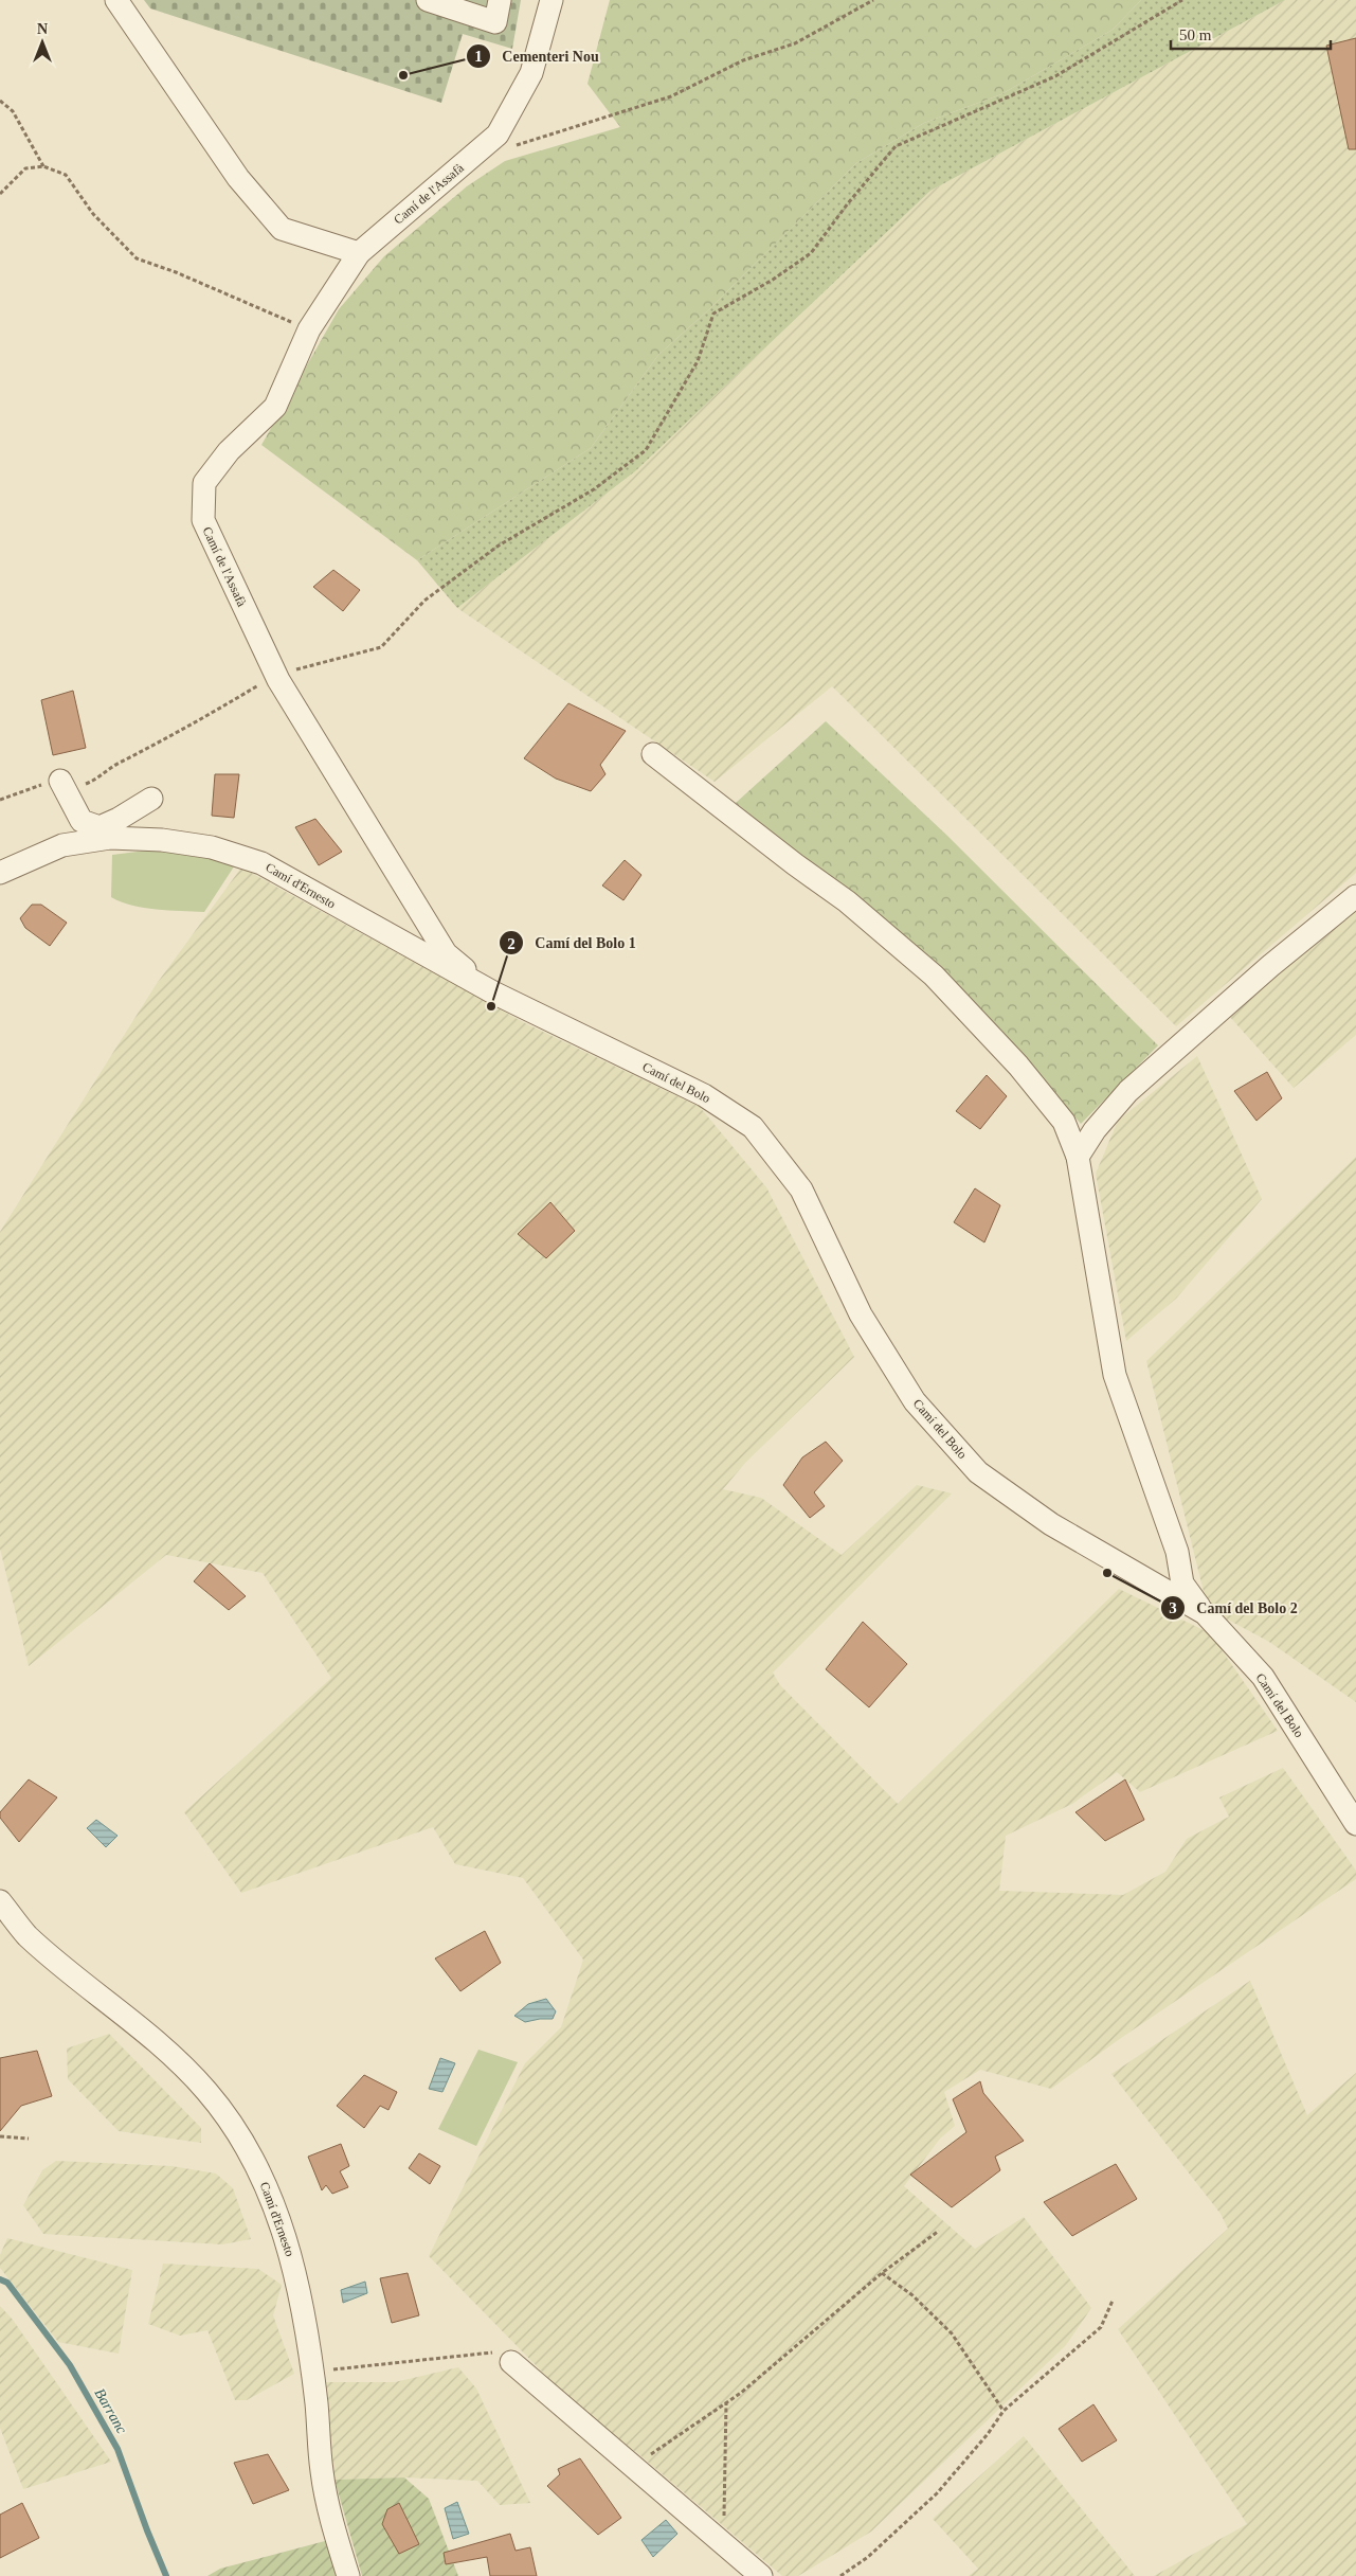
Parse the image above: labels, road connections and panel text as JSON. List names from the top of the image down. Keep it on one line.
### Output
{"streets":{"street":["Camí de l'Assafà","Camí d'Ernesto","Camí del Bolo"]},"crossings":[["Camí de l'Assafà","Camí d'Ernesto"],["Camí de l'Assafà","Camí del Bolo"],["Camí d'Ernesto","Camí del Bolo"]],"water":["Barranc"],"places":["Cementeri Nou","Camí del Bolo 1","Camí del Bolo 2"],"scale_bar":"50 m","north":"top"}
